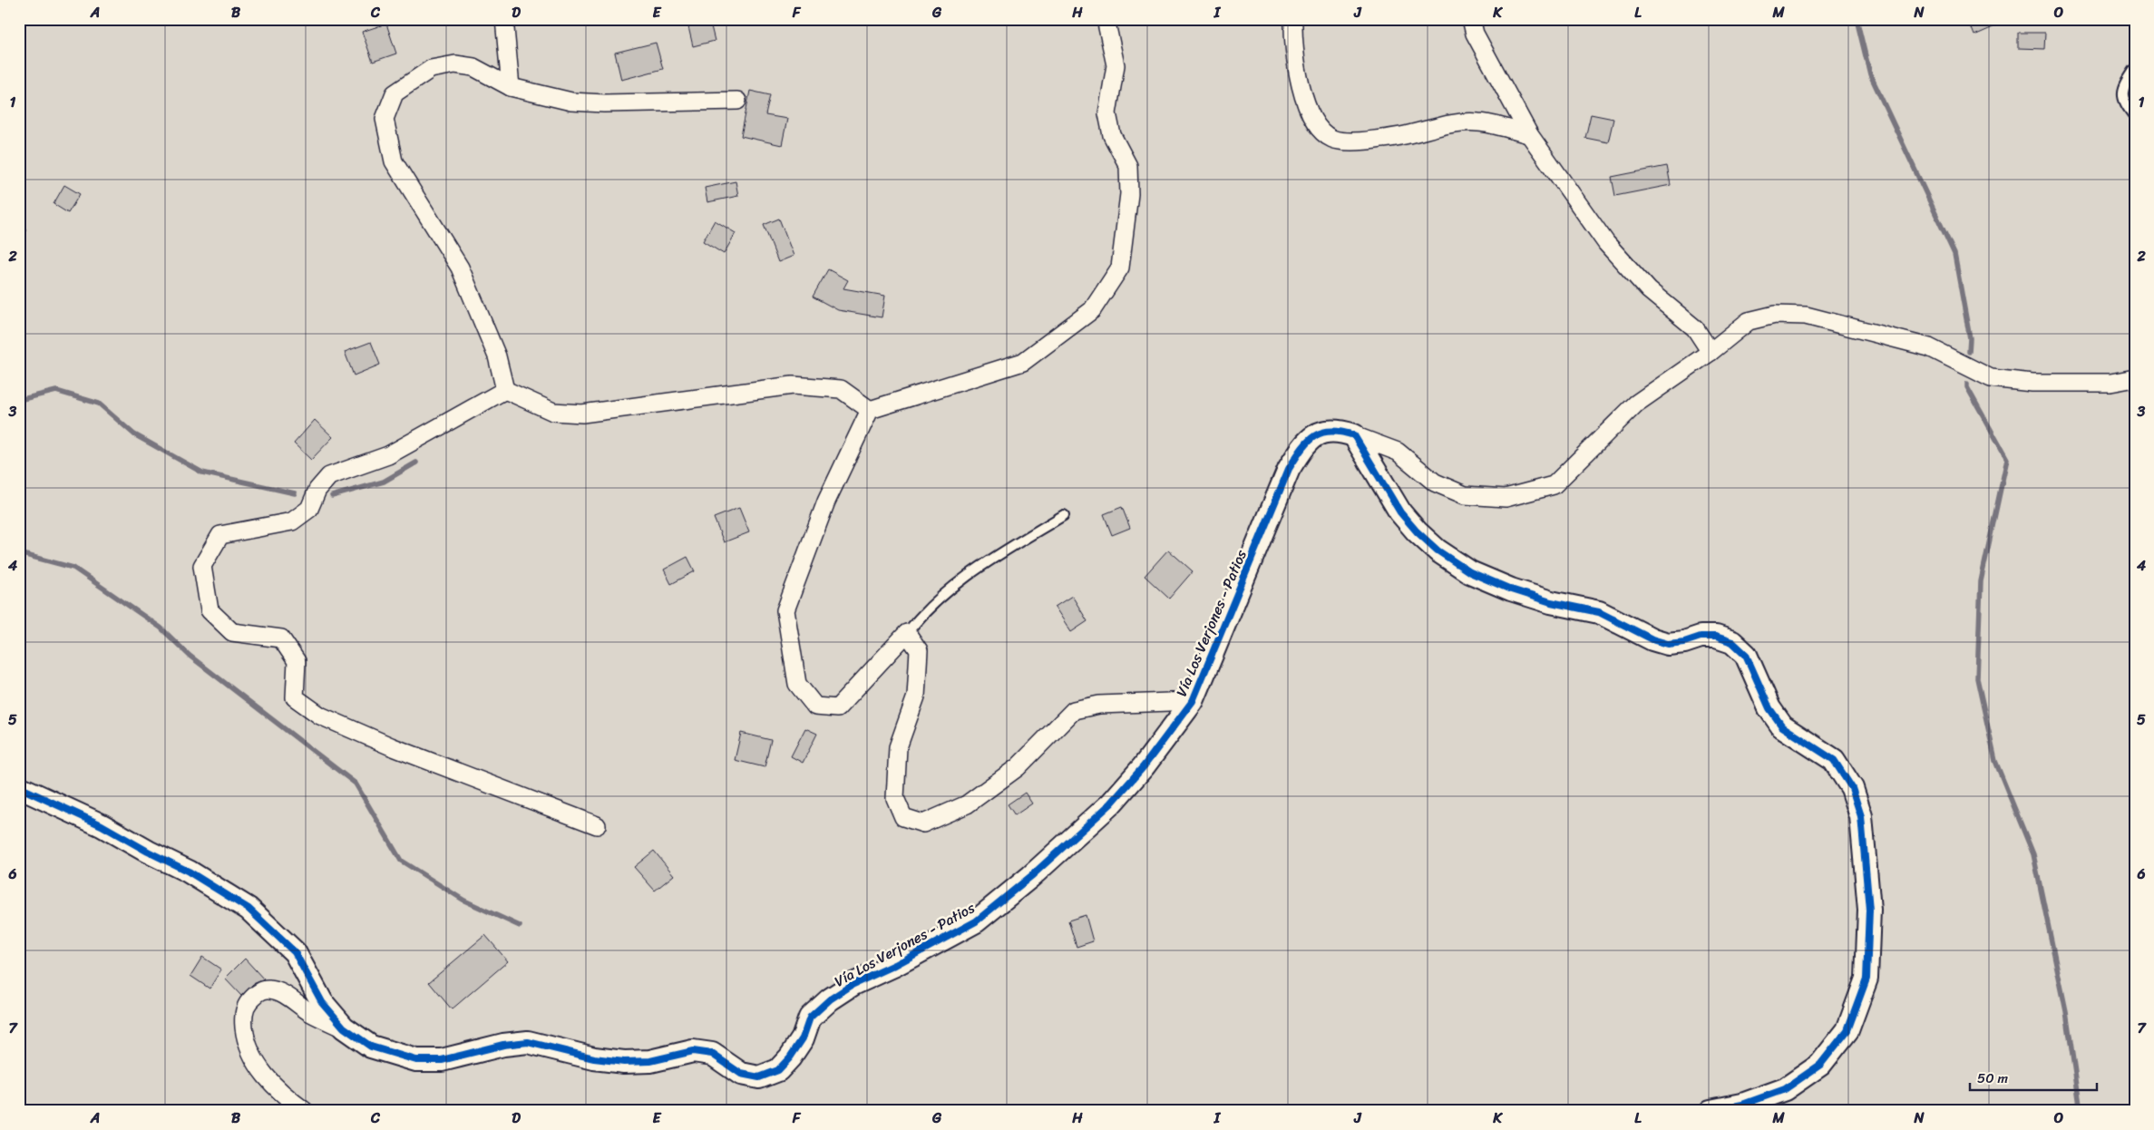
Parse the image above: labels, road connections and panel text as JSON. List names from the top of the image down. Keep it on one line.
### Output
{"streets":{"street":["Vía Los Verjones - Patios"]},"scale_bar":"50 m","grid":{"columns":["A","B","C","D","E","F","G","H","I","J","K","L","M","N","O"],"rows":["1","2","3","4","5","6","7"]}}
